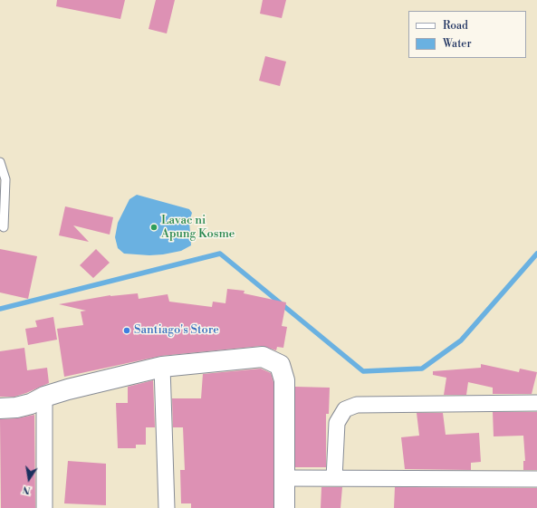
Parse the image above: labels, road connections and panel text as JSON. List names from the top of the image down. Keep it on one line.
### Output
{"places":["Lavac ni Apung Kosme","Santiago's Store"],"legend":["Road","Water"],"north":"bottom"}
